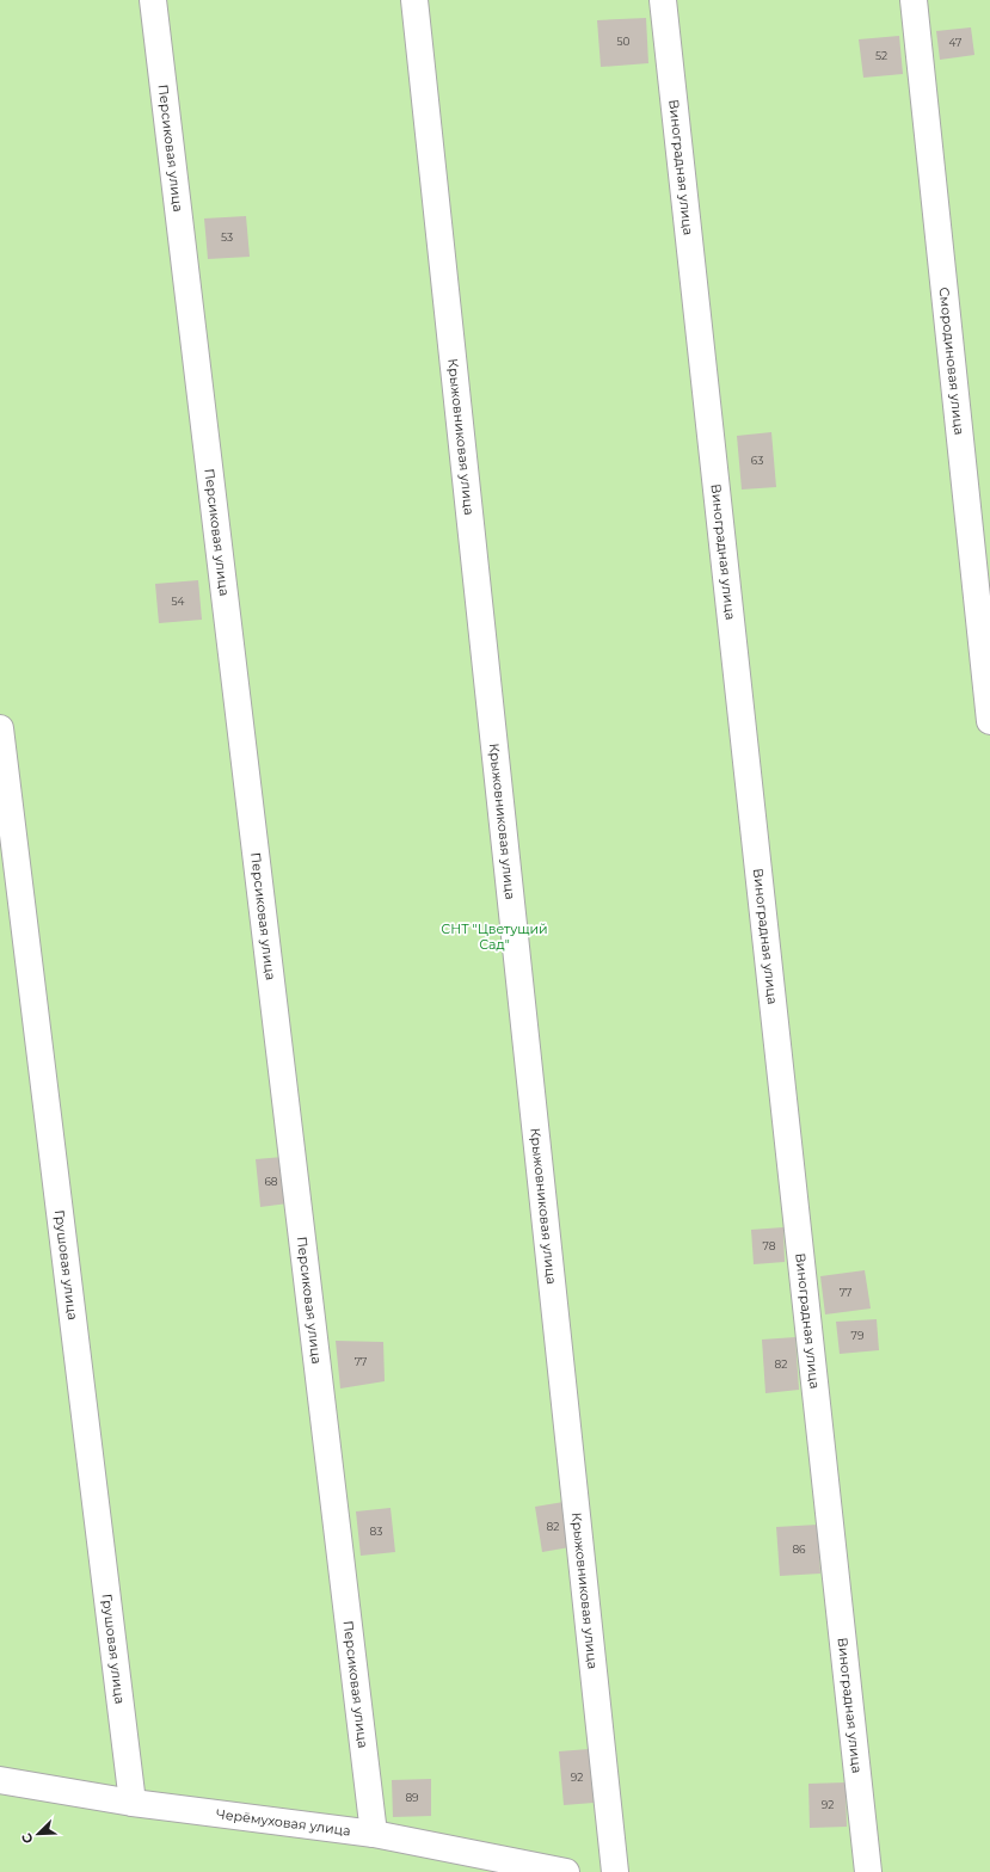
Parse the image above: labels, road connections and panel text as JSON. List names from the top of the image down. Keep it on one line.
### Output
{"streets":{"street":["Персиковая улица","Виноградная улица","Смородиновая улица","Крыжовниковая улица","Грушовая улица","Черёмуховая улица"]},"crossings":[["Персиковая улица","Черёмуховая улица"],["Грушовая улица","Черёмуховая улица"]],"parks":["СНТ \"Цветущий Сад\""],"house_numbers":["50","47","52","53","63","54","68","78","77","79","77","82","82","83","86","92","89","92"],"north":"bottom left"}
